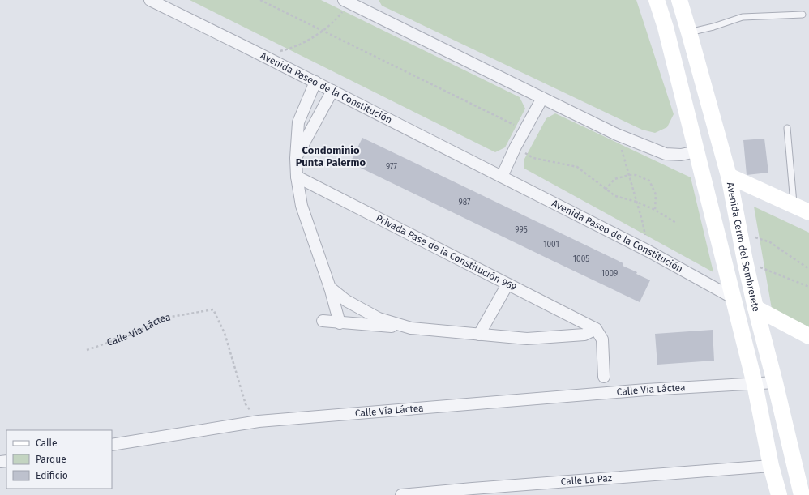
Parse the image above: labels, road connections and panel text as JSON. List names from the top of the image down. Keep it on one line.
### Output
{"streets":{"main road":["Avenida Cerro del Sombrerete"],"street":["Avenida Paseo de la Constitución","Privada Pase de la Constitución 969","Calle Vía Láctea","Calle La Paz"]},"crossings":[["Avenida Cerro del Sombrerete","Calle Vía Láctea"]],"districts":["Condominio Punta Palermo"],"house_numbers":["977","987","995","1001","1005","1009"],"legend":["Calle","Parque","Edificio"]}
